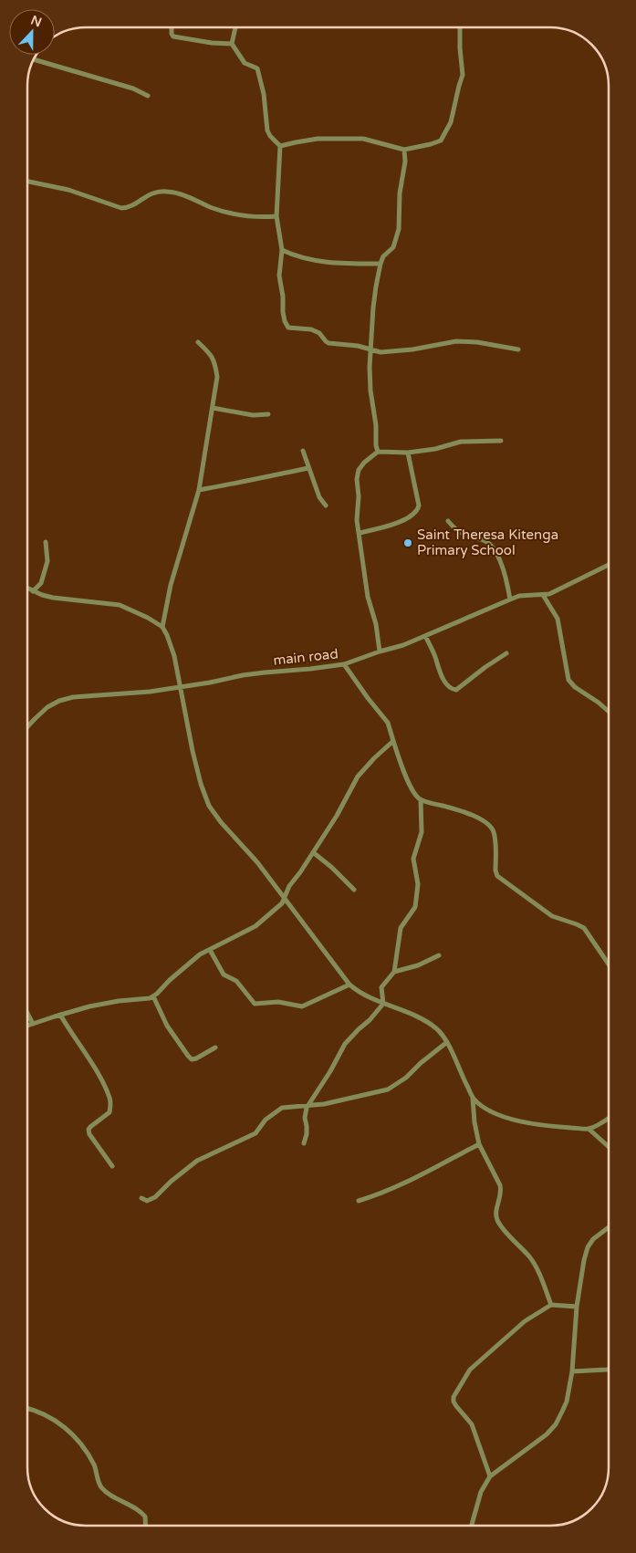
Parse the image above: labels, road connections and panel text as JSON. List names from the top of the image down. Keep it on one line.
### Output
{"streets":{"street":["main road"]},"places":["Saint Theresa Kitenga Primary School"],"north":"top"}
